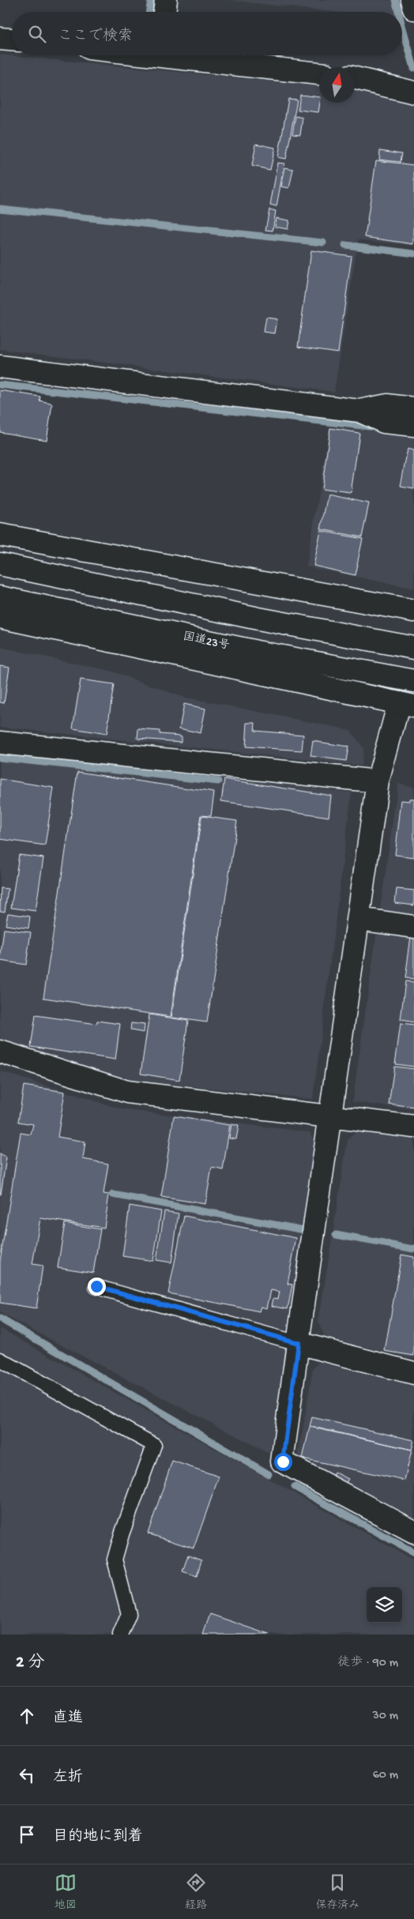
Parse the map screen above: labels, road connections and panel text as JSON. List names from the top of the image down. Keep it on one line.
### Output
{"streets":{"main road":["国道23号"]},"north":"top","page":{"search":"ここで検索","heading":["2 分","徒歩 · 90 m"],"list":[["直進","30 m"],["左折","60 m"],"目的地に到着"],"nav":["地図","経路","保存済み"]}}
